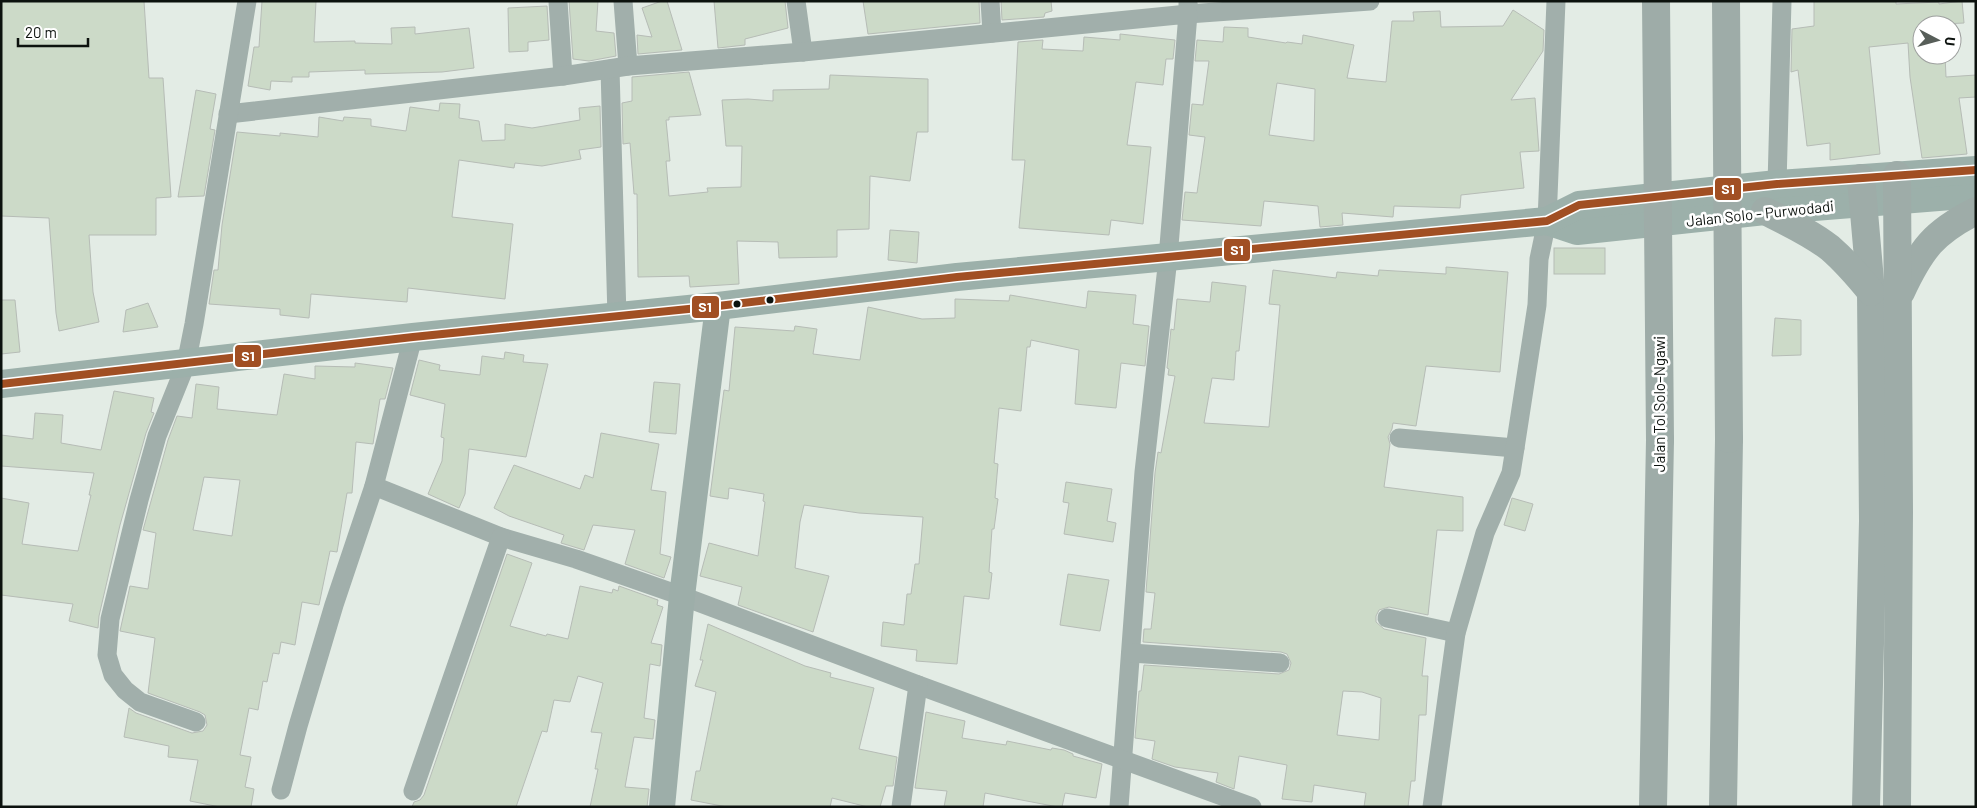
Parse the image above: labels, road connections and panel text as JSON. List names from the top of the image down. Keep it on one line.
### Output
{"streets":{"highway":["Jalan Tol Solo–Ngawi"],"main road":["Jalan Solo - Purwodadi"]},"lines":["transit line S1"],"scale_bar":"20 m","north":"right"}
